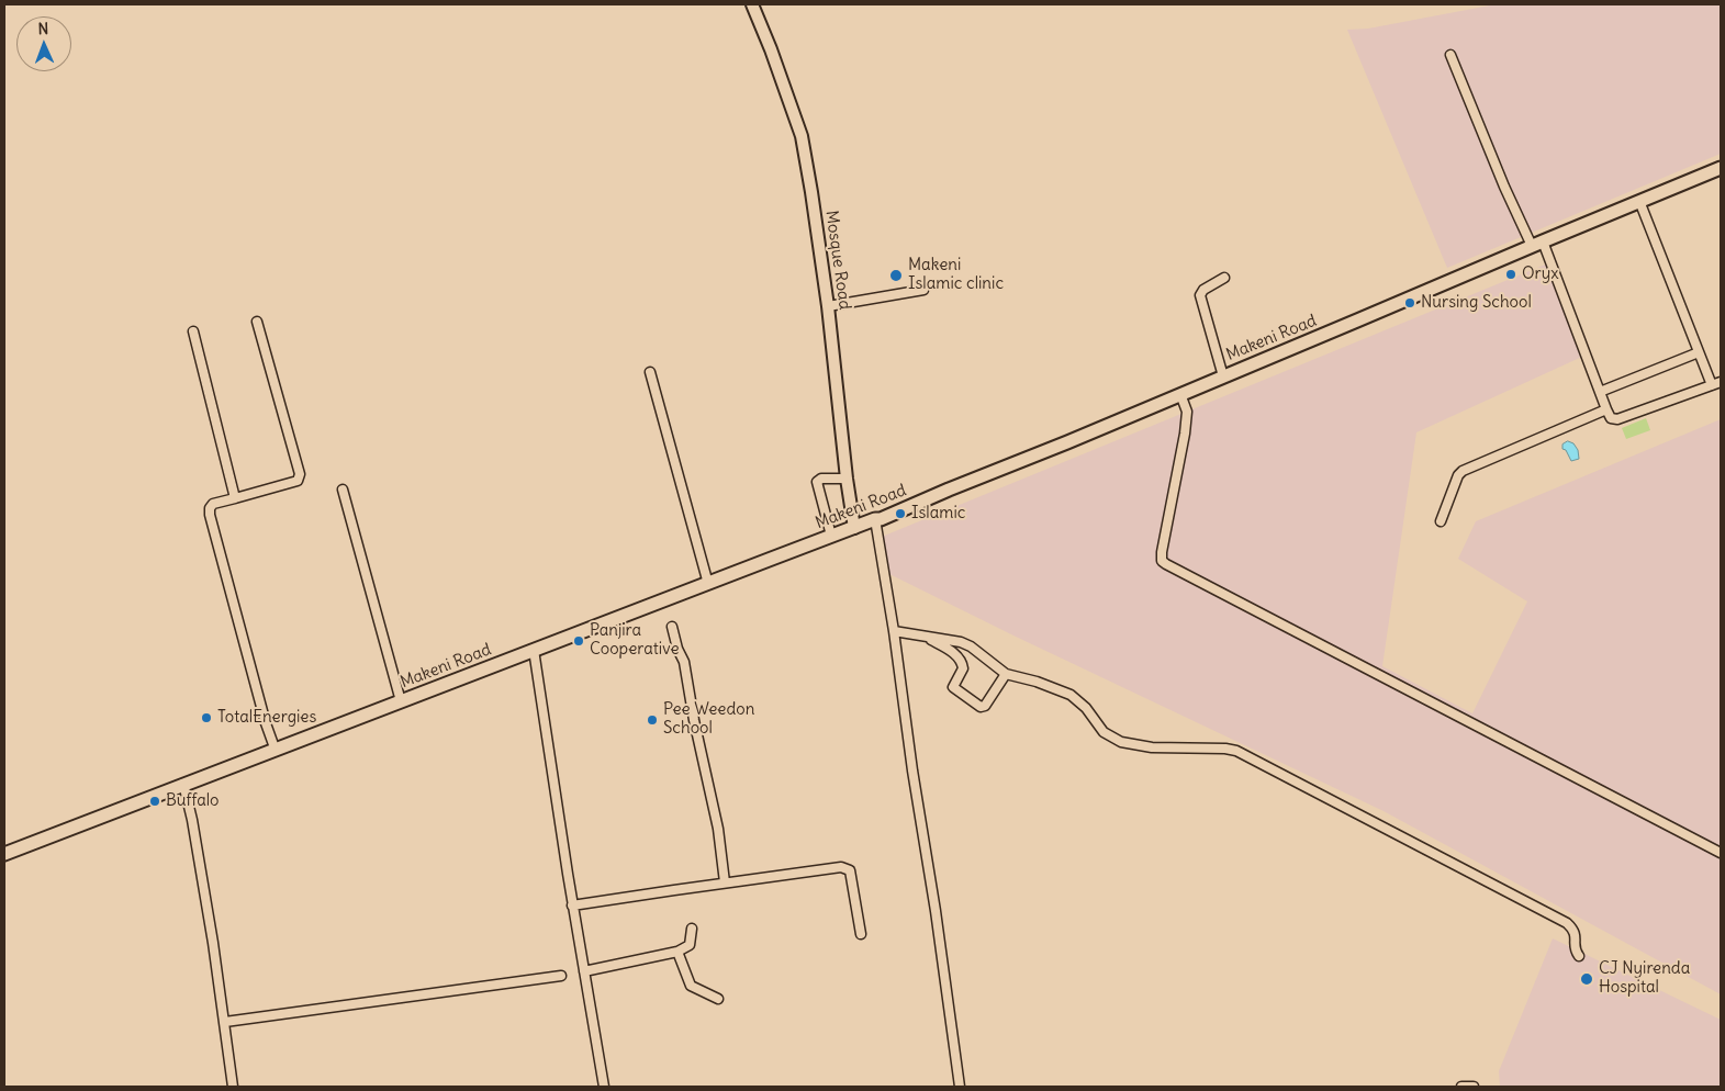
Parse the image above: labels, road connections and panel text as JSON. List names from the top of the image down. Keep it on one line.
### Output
{"streets":{"main road":["Makeni Road"],"street":["Mosque Road"]},"crossings":[["Mosque Road","Makeni Road"]],"places":["Oryx","Makeni Islamic clinic","Nursing School","Islamic","Panjira Cooperative","TotalEnergies","Pee Weedon School","Buffalo","CJ Nyirenda Hospital"],"north":"top"}
